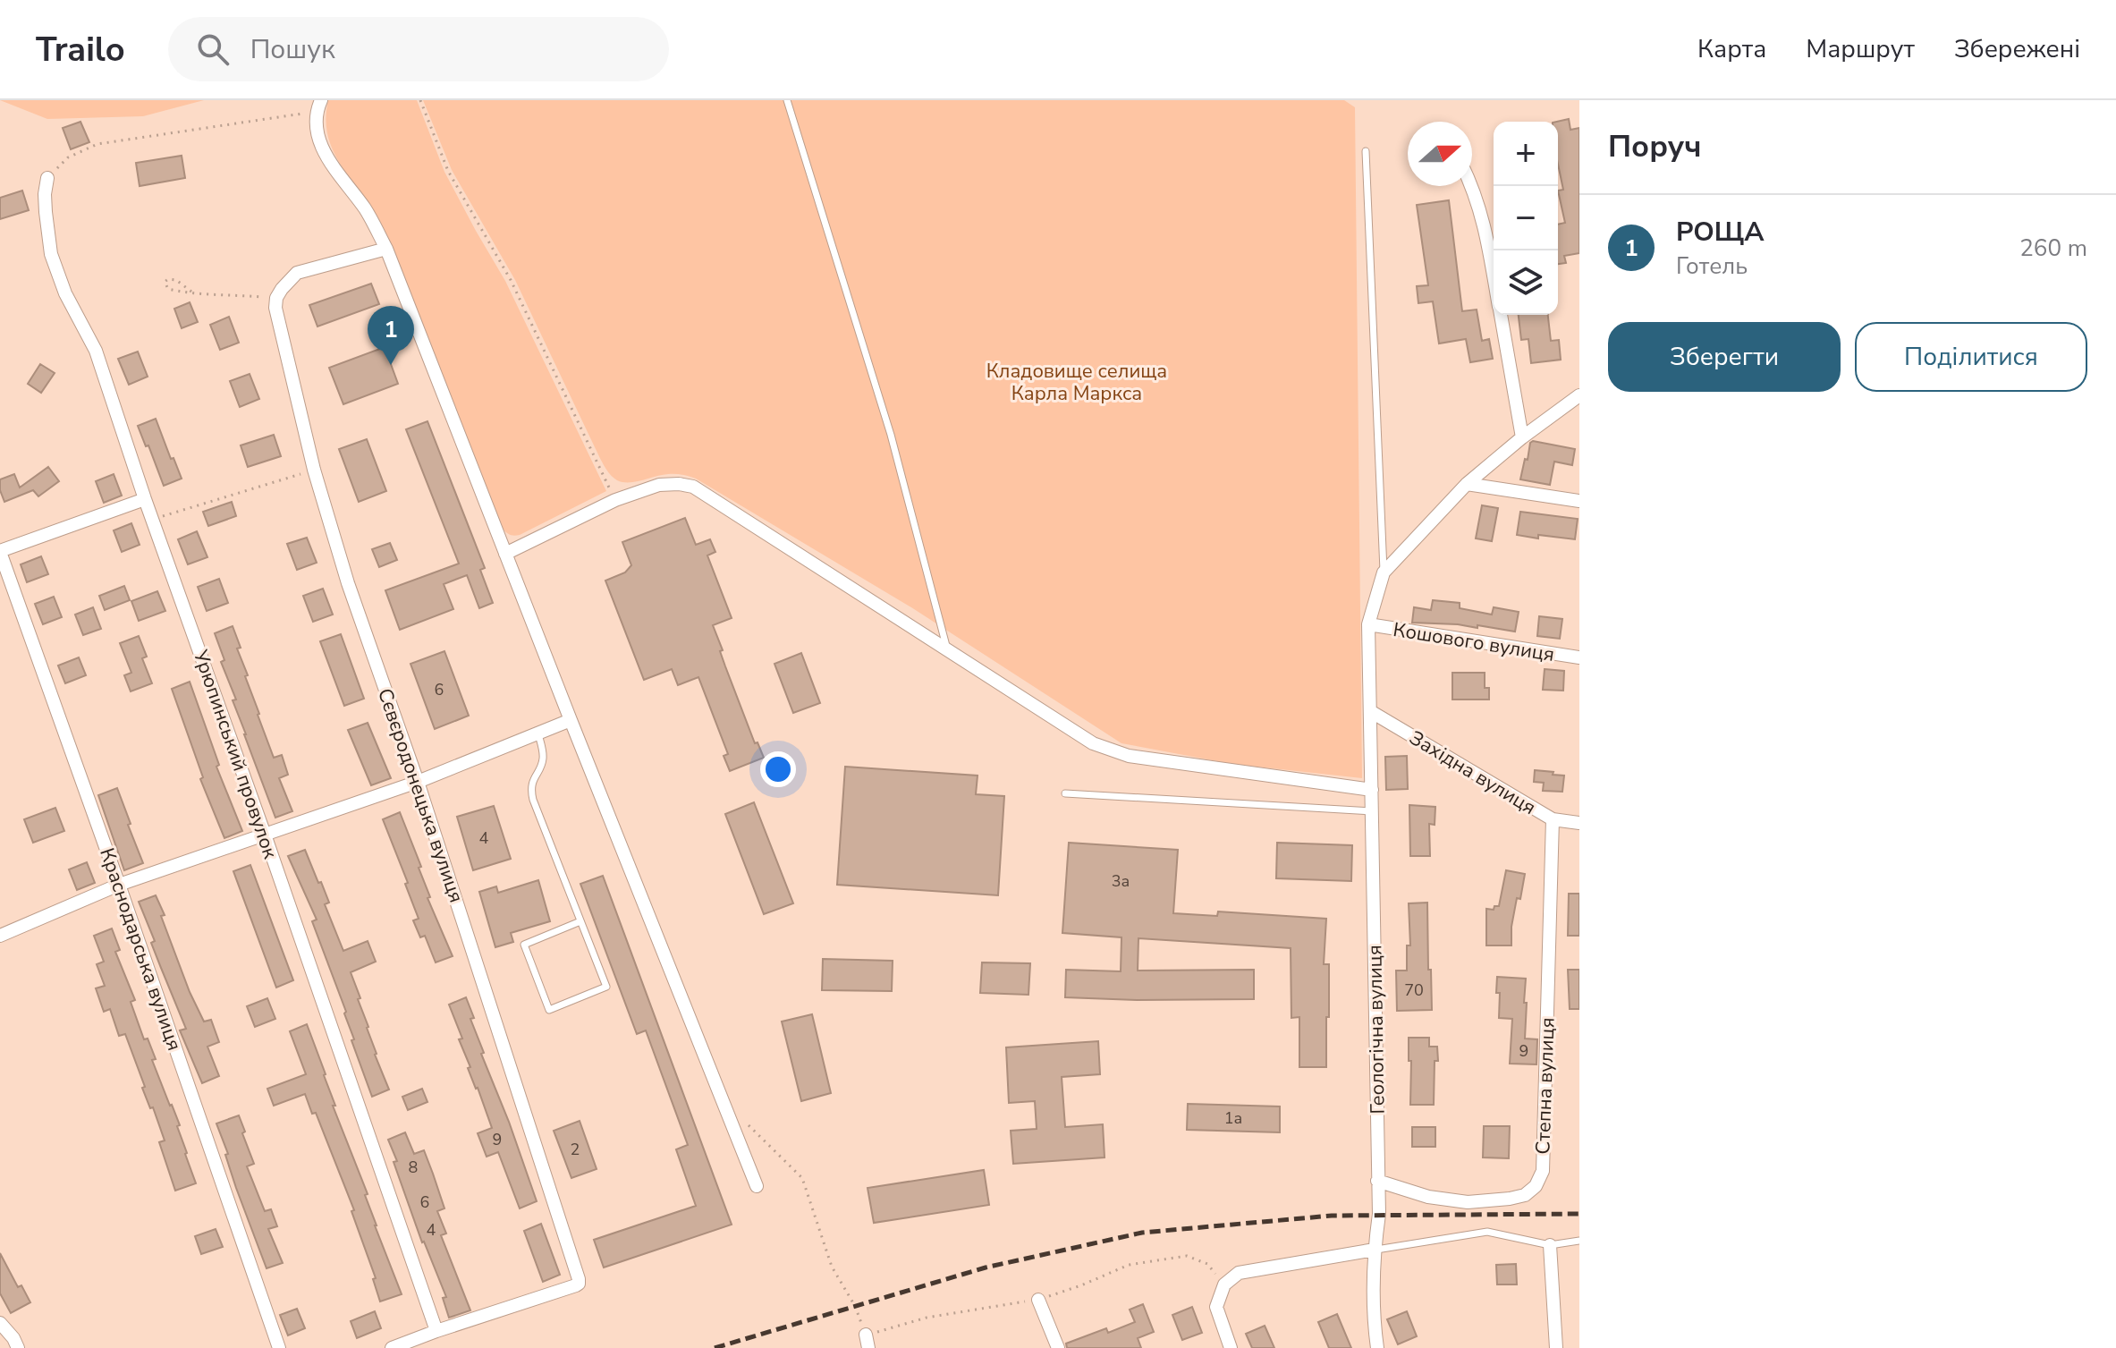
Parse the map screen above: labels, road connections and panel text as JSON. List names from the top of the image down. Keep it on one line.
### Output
{"streets":{"street":["Кошового вулиця","Урюпинський провулок","Західна вулиця","Сєвєродонецька вулиця","Краснодарська вулиця","Геологічна вулиця","Степна вулиця"]},"crossings":[["Кошового вулиця","Геологічна вулиця"],["Урюпинський провулок","Сєвєродонецька вулиця"],["Західна вулиця","Геологічна вулиця"],["Західна вулиця","Степна вулиця"],["Геологічна вулиця","Степна вулиця"]],"parks":["Кладовище селища Карла Маркса"],"house_numbers":["6","4","3а","70","9","1а","9","2","8","6","4"],"north":"right","page":{"header":"Trailo","search":"Пошук","nav":["Карта","Маршрут","Збережені"],"heading":"Поруч","map_buttons":["+","−"],"list":[{"mark":"1","name":"РОЩА","note":"Готель","value":"260 m"}],"buttons":["Зберегти","Поділитися"],"pins":"1"}}
